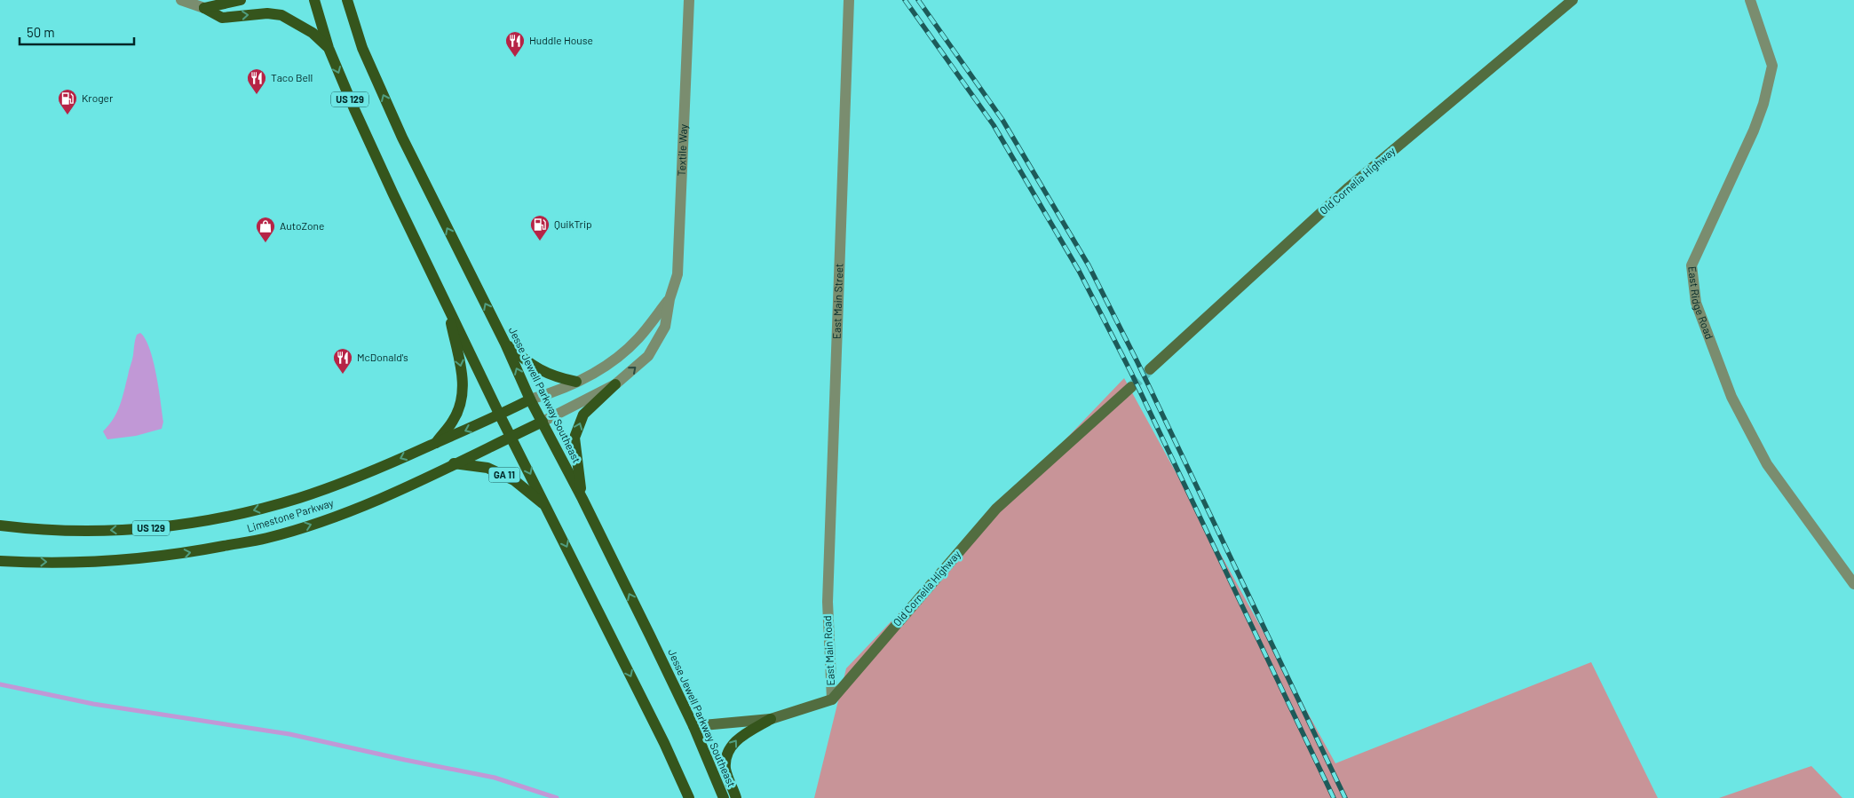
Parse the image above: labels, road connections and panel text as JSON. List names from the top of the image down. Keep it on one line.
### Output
{"streets":{"main road":["US 129","Jesse Jewell Parkway Southeast","GA 11","Limestone Parkway"],"street":["Textile Way","Old Cornelia Highway","East Main Street","East Ridge Road","East Main Road"]},"crossings":[["US 129","Limestone Parkway"],["Textile Way","Jesse Jewell Parkway Southeast"],["Textile Way","Limestone Parkway"],["Old Cornelia Highway","East Main Road"],["East Main Street","East Main Road"],["Jesse Jewell Parkway Southeast","Limestone Parkway"],["GA 11","Limestone Parkway"]],"places":{"restaurant":["Huddle House","Taco Bell","McDonald's"],"fuel station":["Kroger","QuikTrip"],"shop":["AutoZone"]},"scale_bar":"50 m"}
